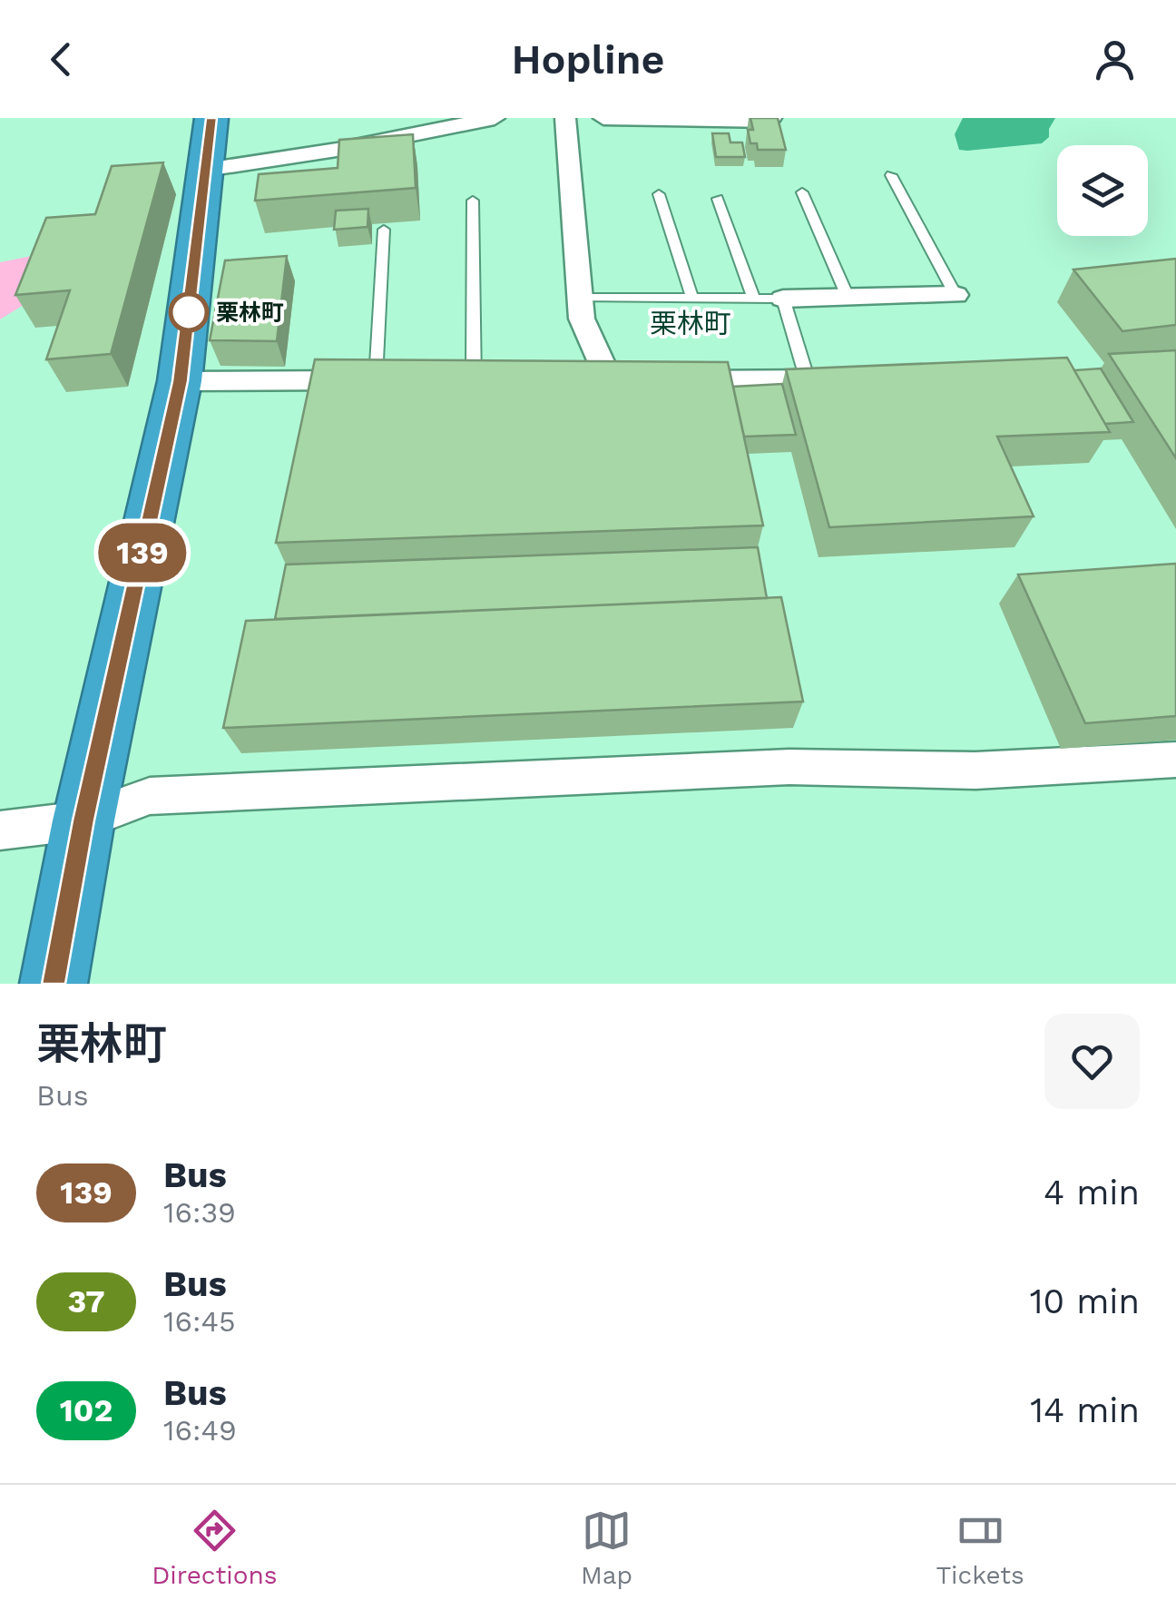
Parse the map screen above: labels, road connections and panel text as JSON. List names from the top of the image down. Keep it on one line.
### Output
{"districts":["栗林町"],"places":["栗林町"],"lines":["bus line 139"],"page":{"header":"Hopline","on_map":"139","heading":["栗林町","Bus"],"list":[{"mark":"139","name":"Bus","note":"16:39","value":"4 min"},{"mark":"37","name":"Bus","note":"16:45","value":"10 min"},{"mark":"102","name":"Bus","note":"16:49","value":"14 min"}],"tabs":["Directions","Map","Tickets"]}}
